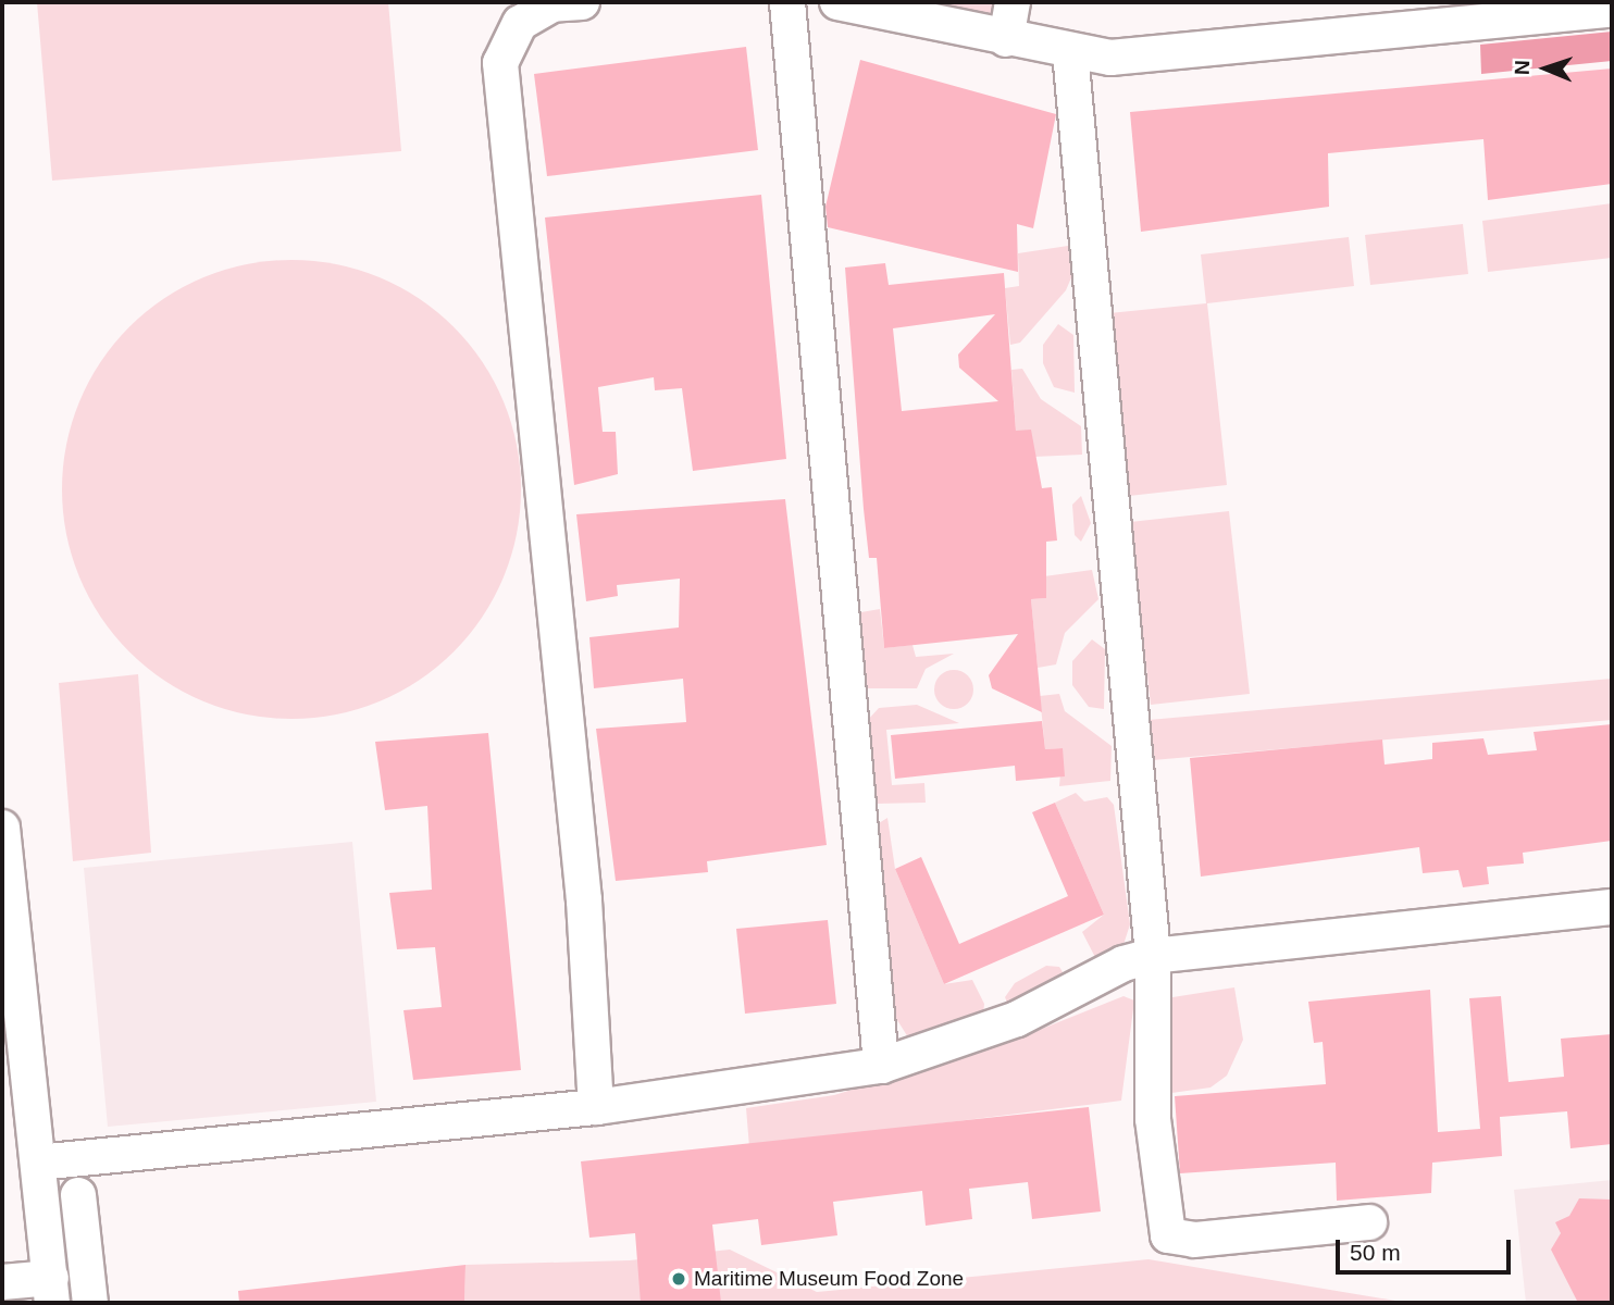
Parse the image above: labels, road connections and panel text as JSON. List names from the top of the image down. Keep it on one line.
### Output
{"places":["Maritime Museum Food Zone"],"scale_bar":"50 m","north":"left"}
